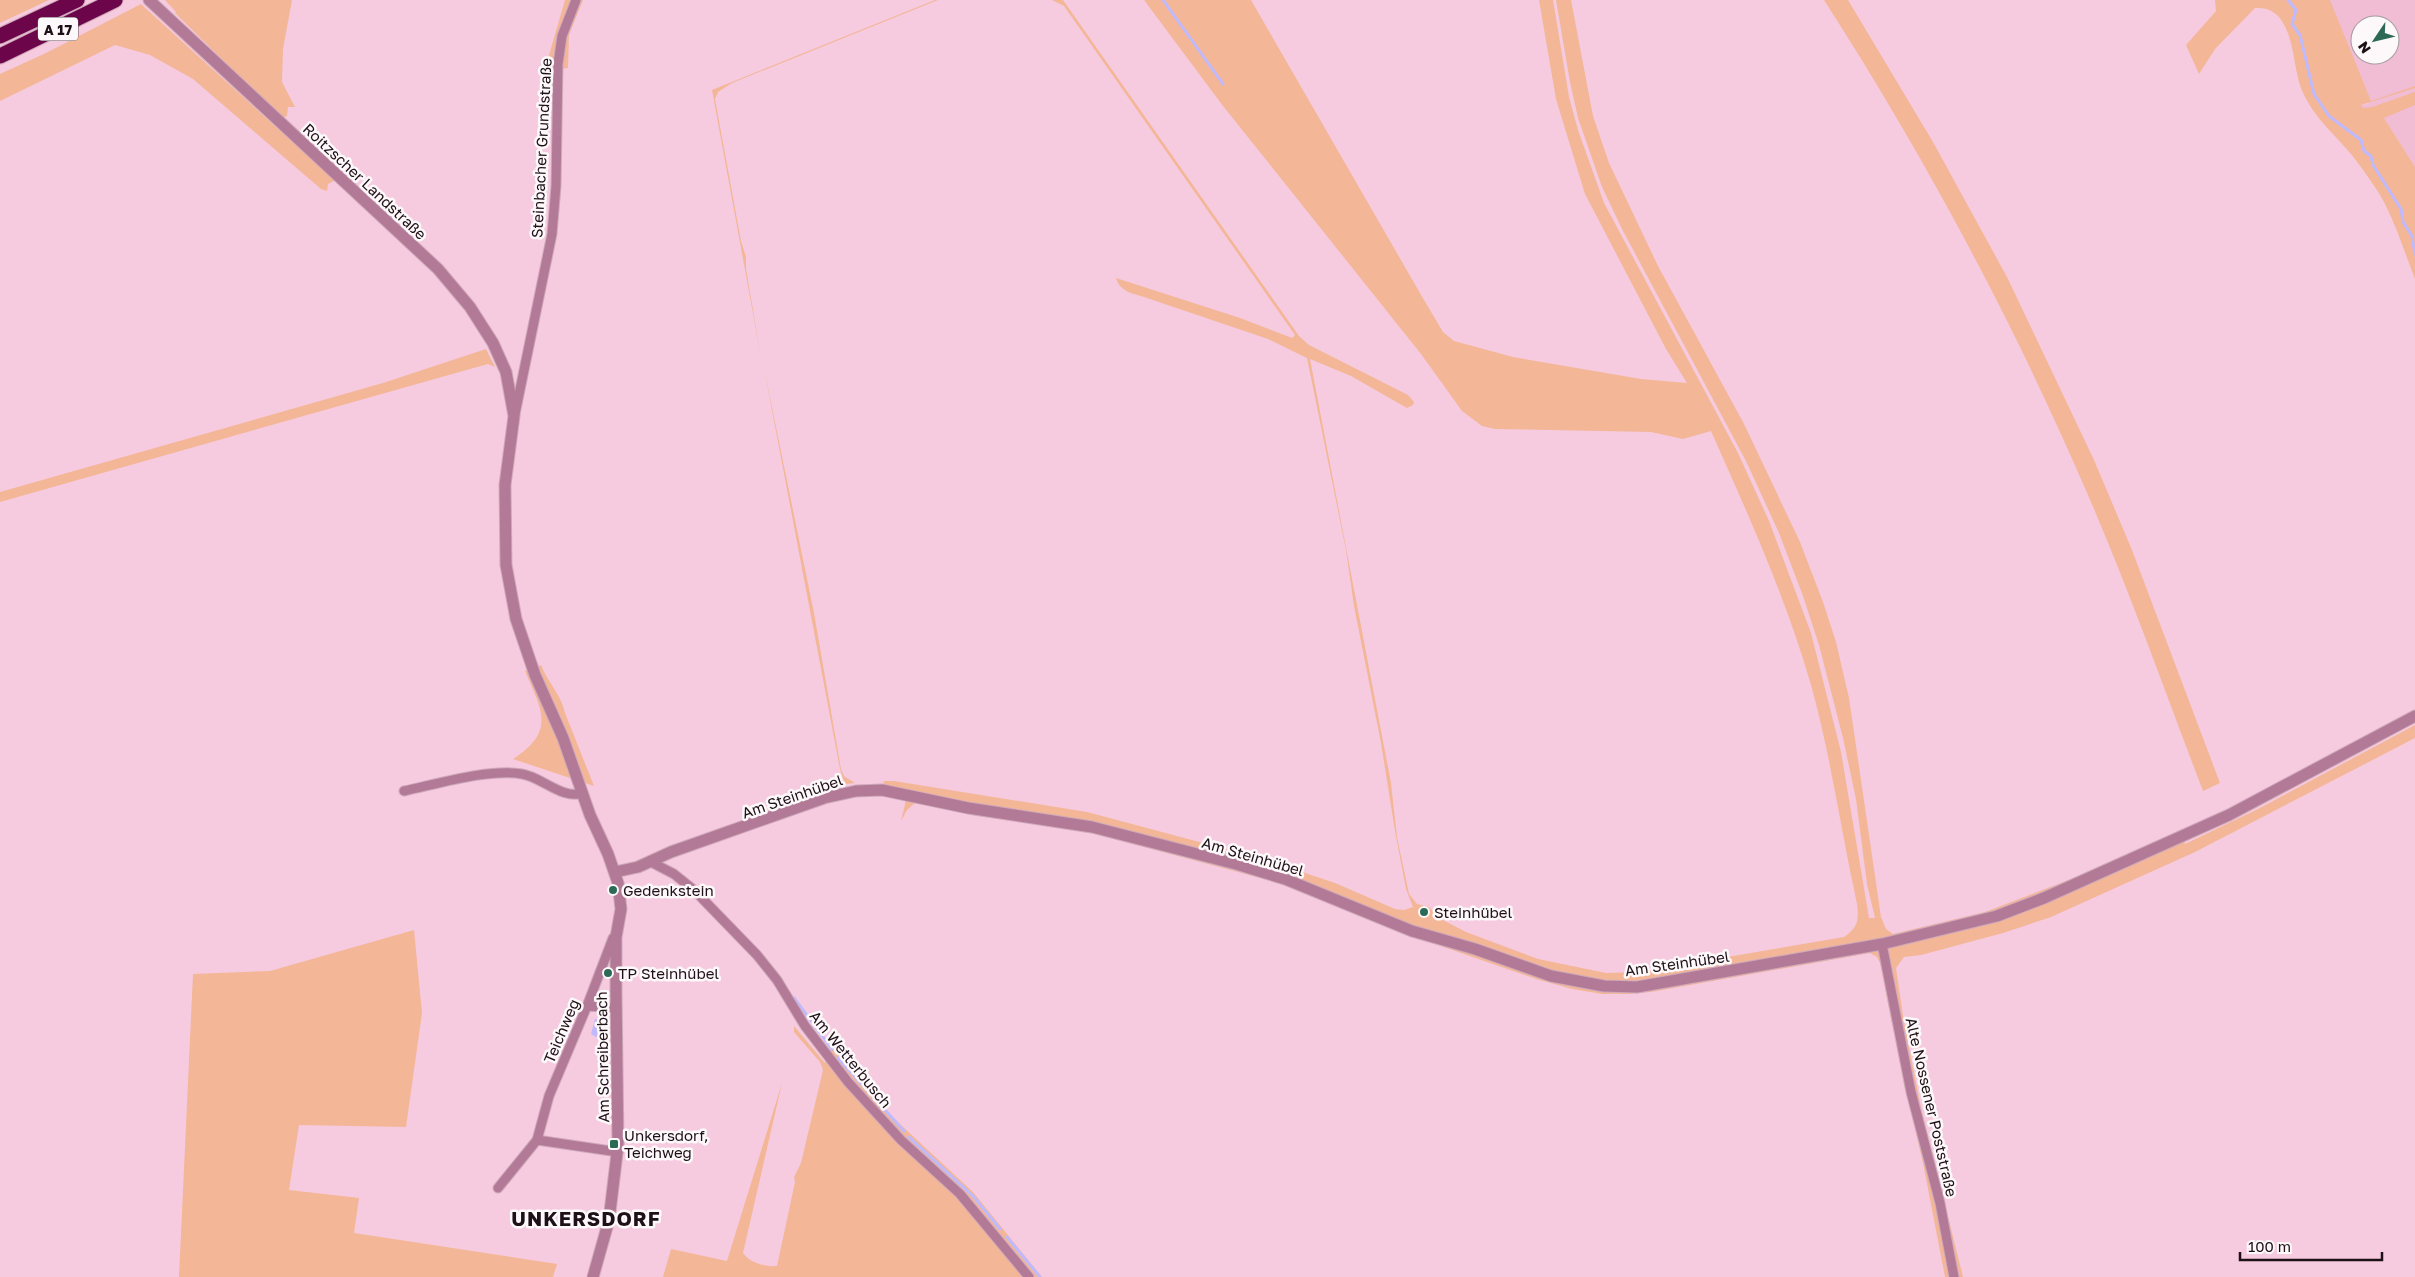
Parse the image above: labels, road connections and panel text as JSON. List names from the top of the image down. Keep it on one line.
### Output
{"streets":{"highway":["A 17"],"street":["Steinbacher Grundstraße","Roitzscher Landstraße","Am Steinhübel","Teichweg","Am Schreiberbach","Am Wetterbusch","Alte Nossener Poststraße"]},"crossings":[["Steinbacher Grundstraße","Roitzscher Landstraße"],["Roitzscher Landstraße","Am Schreiberbach"],["Am Steinhübel","Am Schreiberbach"],["Am Steinhübel","Am Wetterbusch"],["Am Steinhübel","Alte Nossener Poststraße"],["Teichweg","Am Schreiberbach"]],"districts":["UNKERSDORF"],"places":{"other":["Gedenkstein","Steinhübel","TP Steinhübel"],"transit":["Unkersdorf, Teichweg"]},"scale_bar":"100 m","north":"bottom left"}
